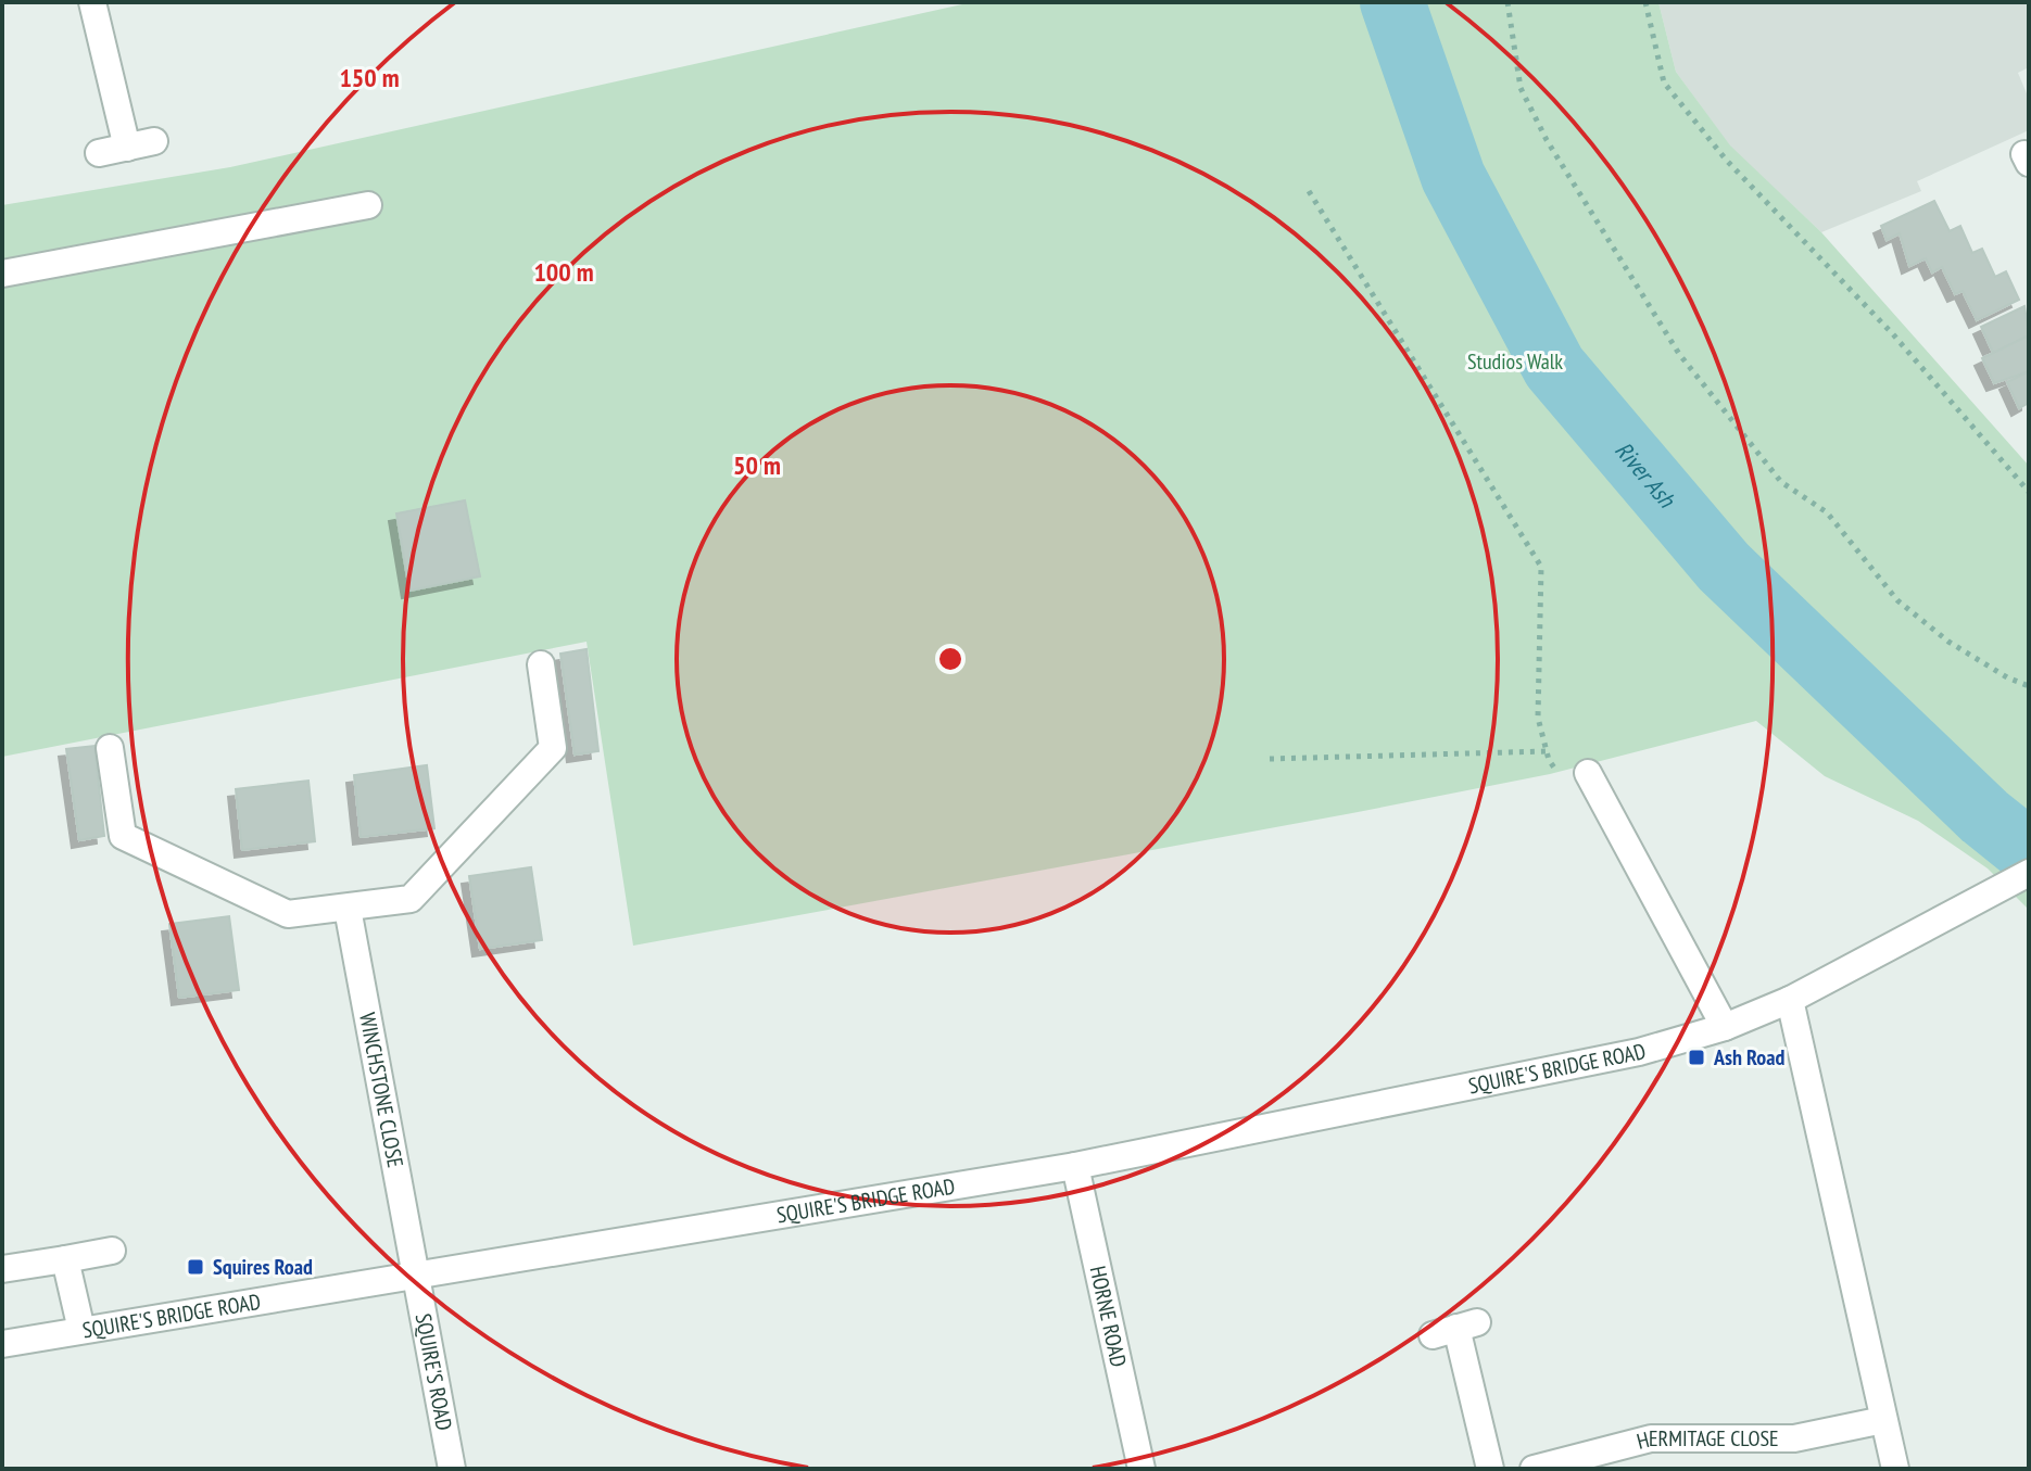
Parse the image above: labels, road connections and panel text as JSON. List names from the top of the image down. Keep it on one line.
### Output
{"streets":{"street":["SQUIRE'S BRIDGE ROAD","WINCHSTONE CLOSE","HORNE ROAD","SQUIRE'S ROAD","HERMITAGE CLOSE"]},"crossings":[["SQUIRE'S BRIDGE ROAD","WINCHSTONE CLOSE"],["SQUIRE'S BRIDGE ROAD","HORNE ROAD"],["SQUIRE'S BRIDGE ROAD","SQUIRE'S ROAD"],["WINCHSTONE CLOSE","SQUIRE'S ROAD"]],"water":["River Ash"],"parks":["Studios Walk"],"places":{"transit":["Ash Road","Squires Road"]},"rings":["150 m","100 m","50 m"]}
